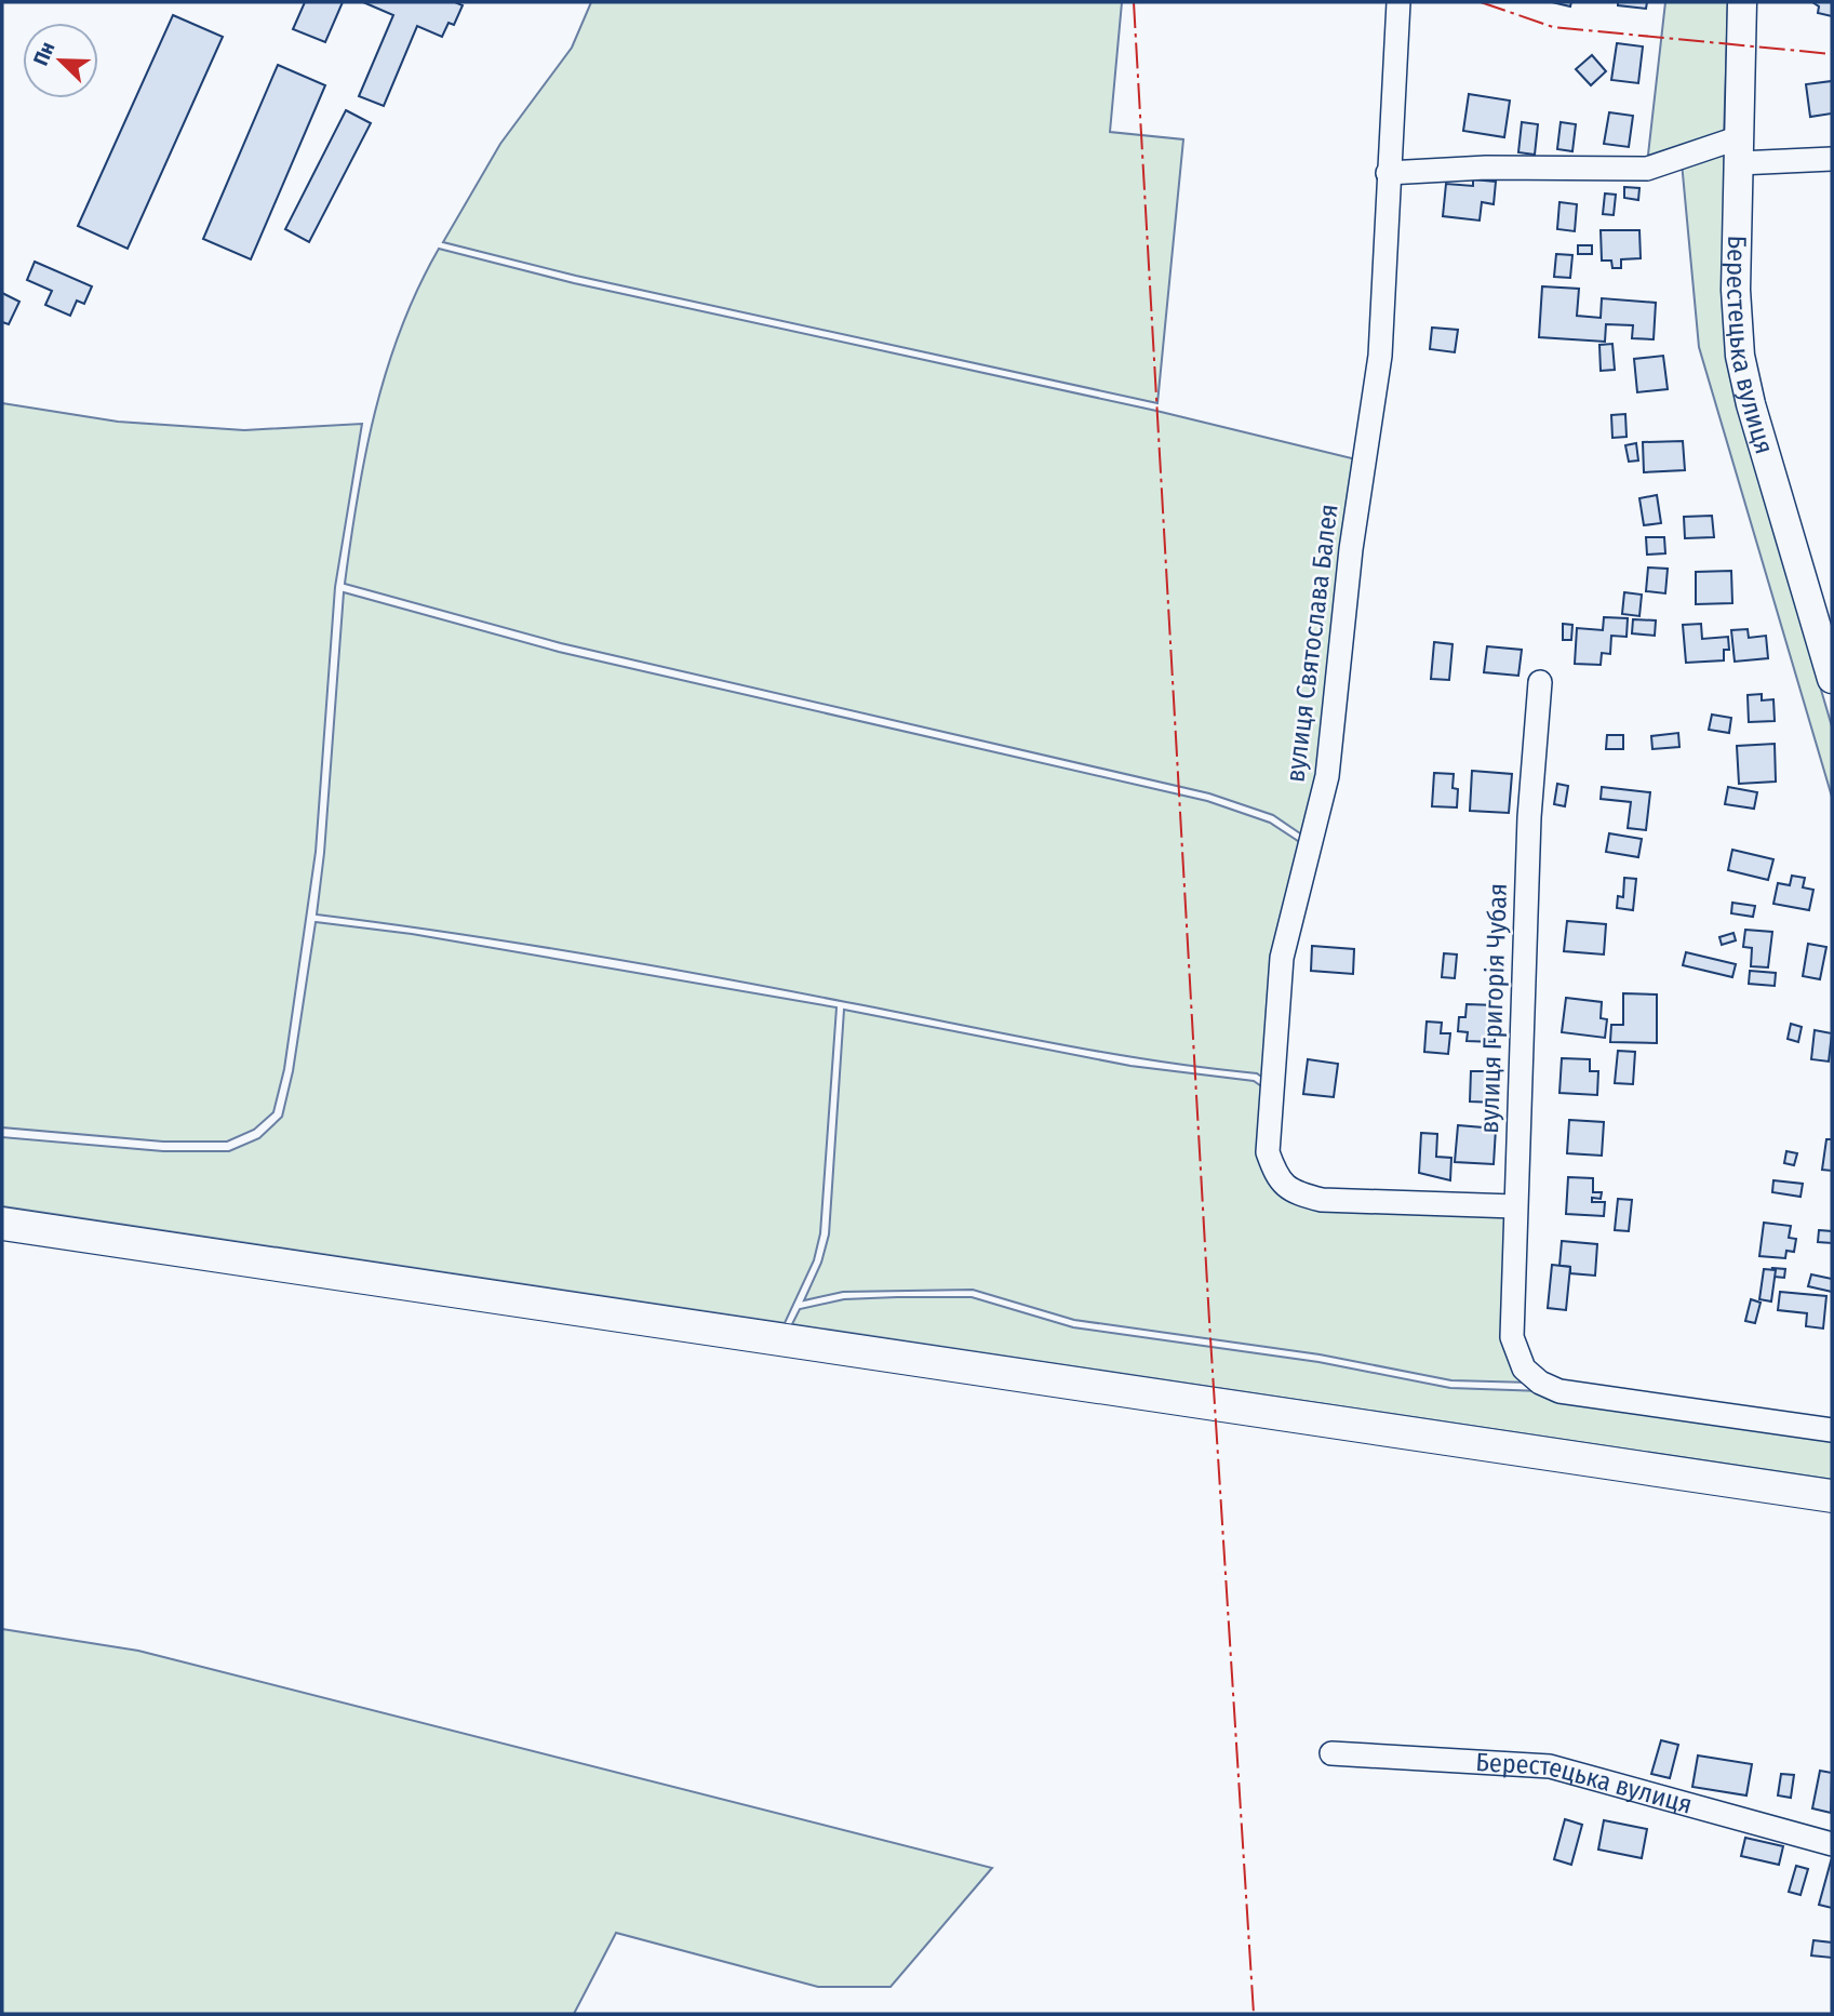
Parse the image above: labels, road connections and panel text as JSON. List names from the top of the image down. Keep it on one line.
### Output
{"streets":{"main road":["Берестецька вулиця"],"street":["вулиця Святослава Балея","вулиця Григорія Чубая"]},"crossings":[["вулиця Святослава Балея","вулиця Григорія Чубая"]],"north":"top left"}
